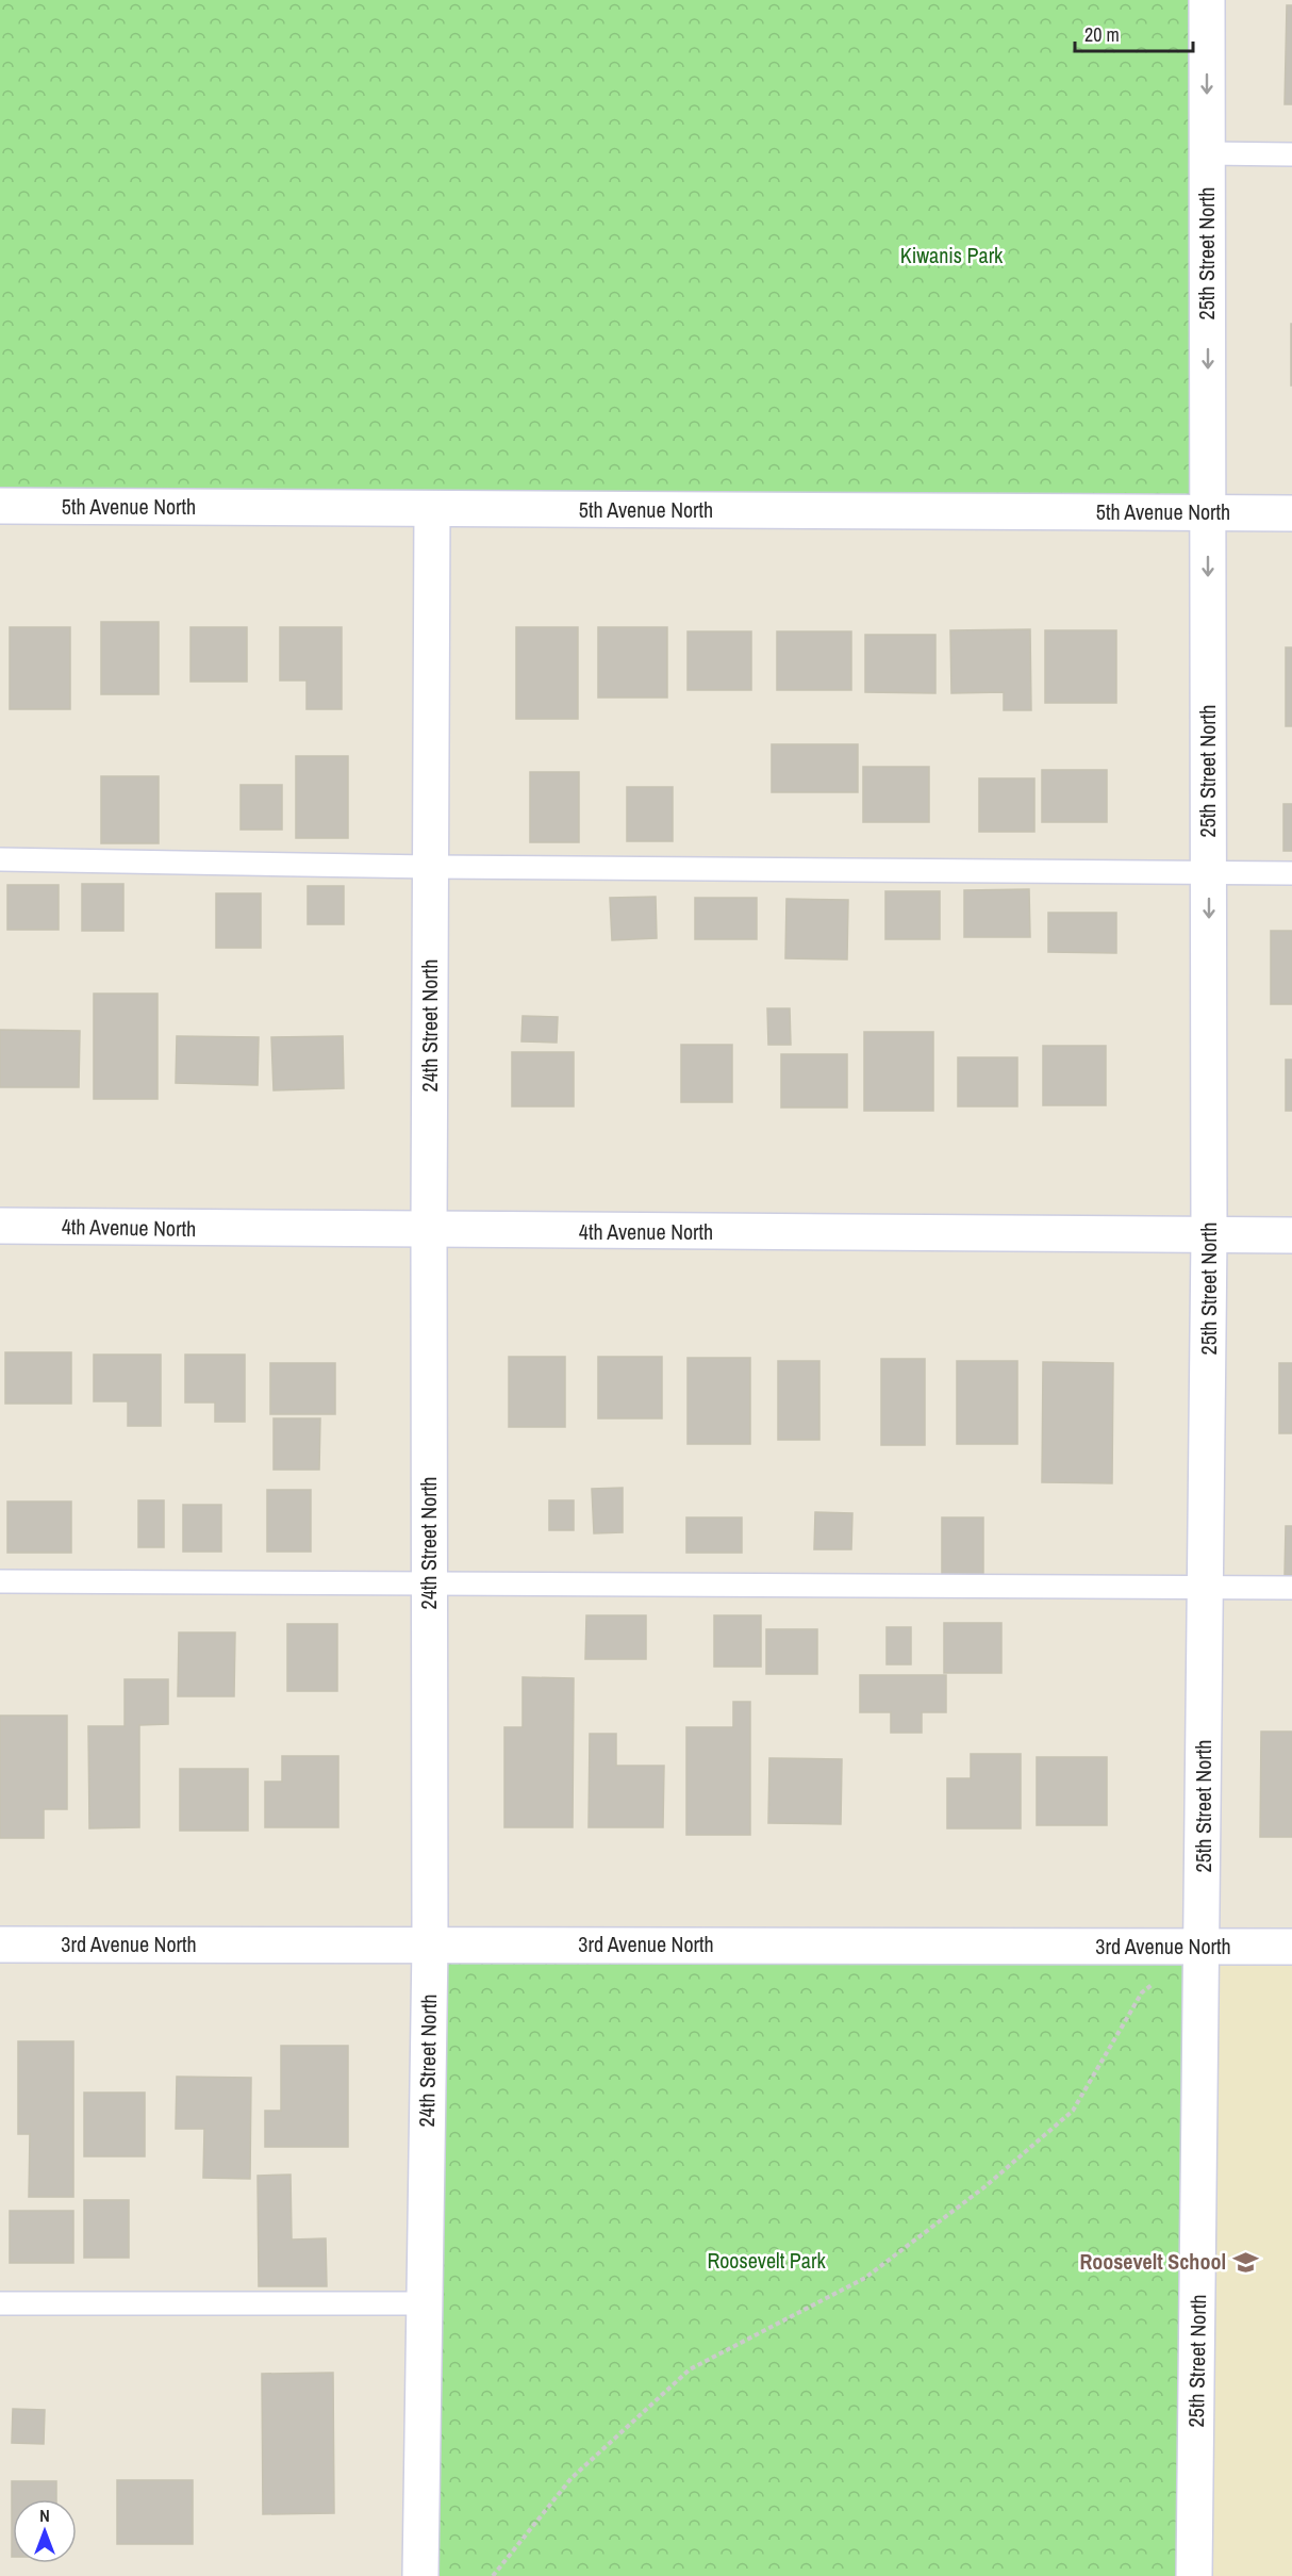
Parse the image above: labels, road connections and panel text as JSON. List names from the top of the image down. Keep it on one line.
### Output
{"streets":{"street":["25th Street North","5th Avenue North","24th Street North","4th Avenue North","3rd Avenue North"]},"crossings":[["25th Street North","5th Avenue North"],["25th Street North","4th Avenue North"],["25th Street North","3rd Avenue North"],["5th Avenue North","24th Street North"],["24th Street North","4th Avenue North"],["24th Street North","3rd Avenue North"]],"one_way":["25th Street North"],"parks":["Kiwanis Park","Roosevelt Park"],"places":{"school or university":["Roosevelt School"]},"scale_bar":"20 m","north":"top"}
